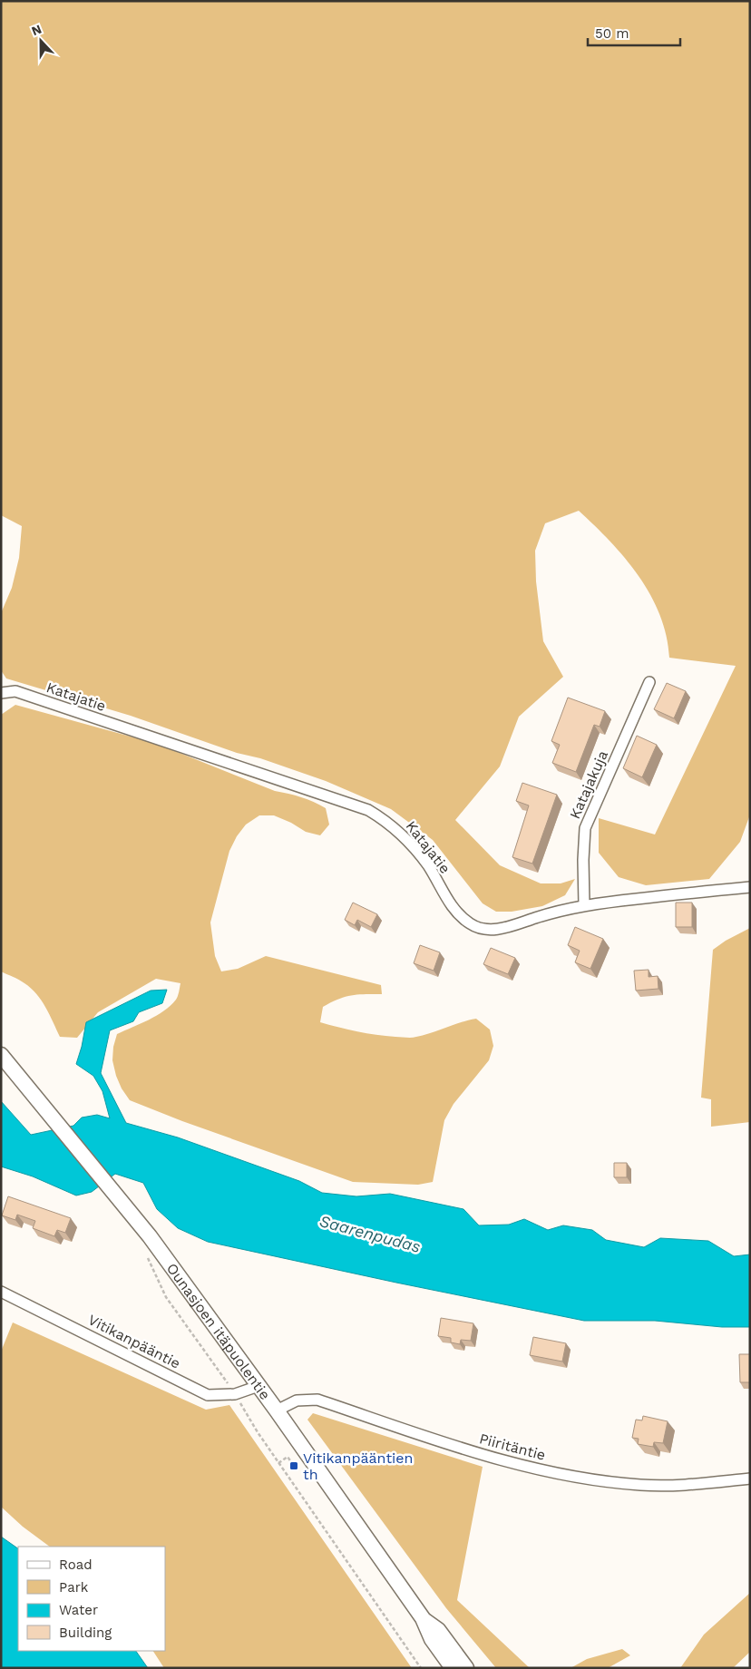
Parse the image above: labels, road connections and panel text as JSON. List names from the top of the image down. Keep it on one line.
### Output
{"streets":{"main road":["Ounasjoen itäpuolentie"],"street":["Katajatie","Katajakuja","Vitikanpääntie","Piiritäntie"]},"crossings":[["Katajatie","Katajakuja"],["Ounasjoen itäpuolentie","Vitikanpääntie"],["Ounasjoen itäpuolentie","Piiritäntie"]],"water":["Saarenpudas"],"places":{"transit":["Vitikanpääntien th"]},"legend":["Road","Park","Water","Building"],"scale_bar":"50 m","north":"top"}
